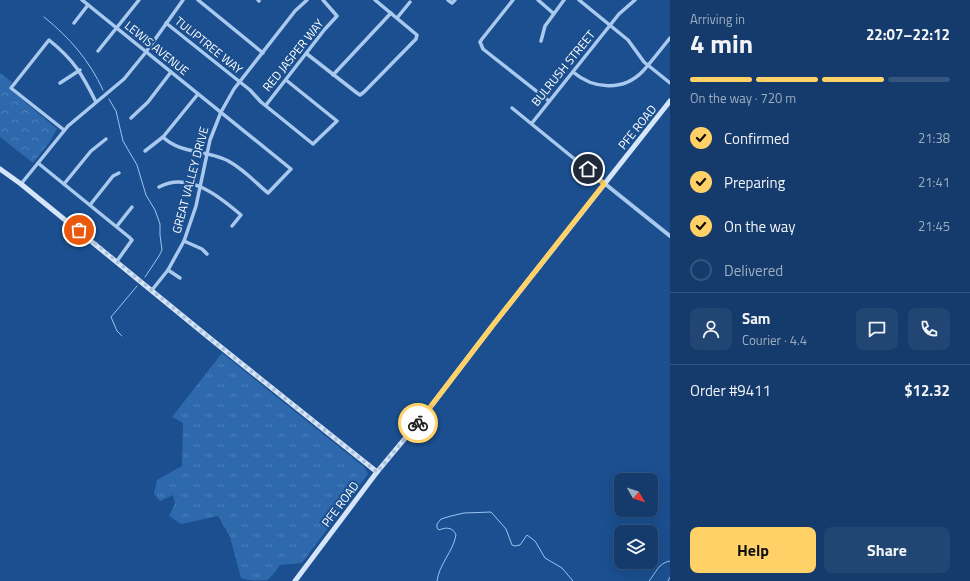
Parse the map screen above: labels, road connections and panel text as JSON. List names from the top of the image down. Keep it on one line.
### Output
{"streets":{"main road":["PFE ROAD"],"street":["TULIPTREE WAY","LEWIS AVENUE","RED JASPER WAY","BULRUSH STREET","GREAT VALLEY DRIVE"]},"crossings":[["TULIPTREE WAY","RED JASPER WAY"],["TULIPTREE WAY","GREAT VALLEY DRIVE"],["LEWIS AVENUE","GREAT VALLEY DRIVE"]],"north":"bottom right","page":{"heading":["4 min","Arriving in","22:07–22:12"],"panel":["Sam","Courier · 4.4","Order #9411","$12.32"],"bar":"On the way · 720 m","list":[["Confirmed","21:38"],["Preparing","21:41"],["On the way","21:45"],"Delivered"],"buttons":["Help","Share"]}}
